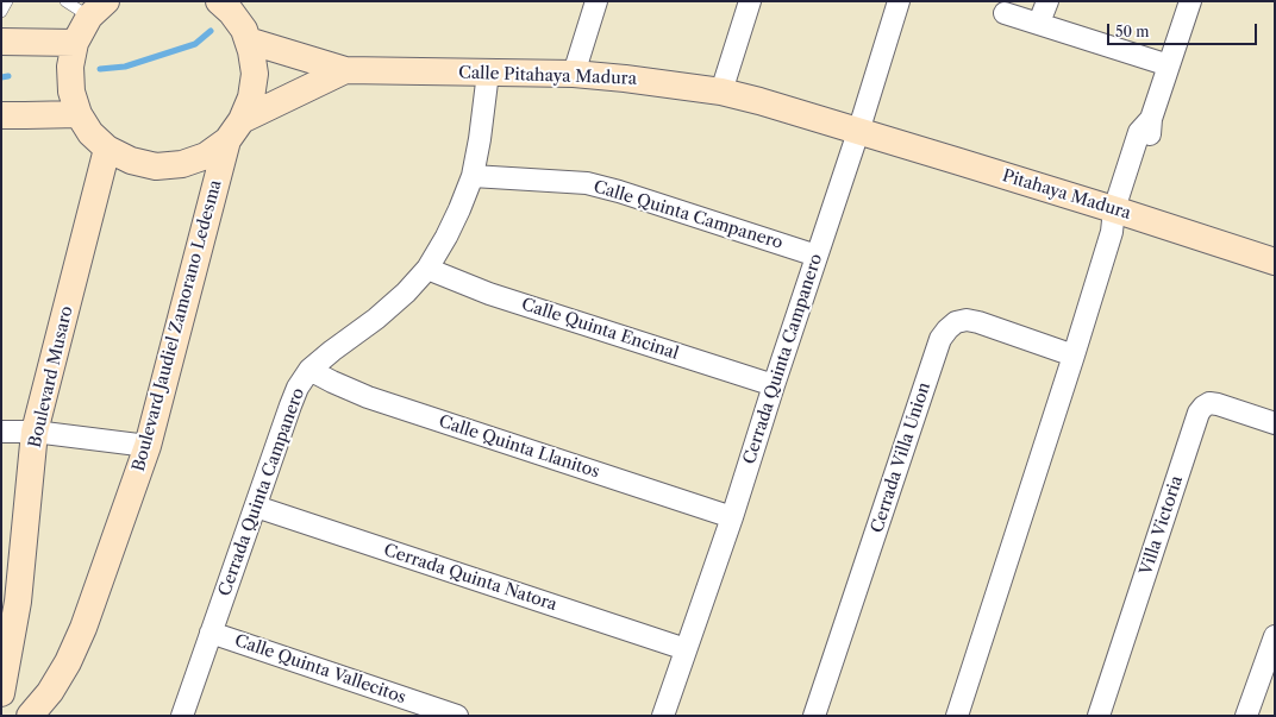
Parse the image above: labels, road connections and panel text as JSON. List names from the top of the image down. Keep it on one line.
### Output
{"streets":{"street":["Calle Pitahaya Madura","Pitahaya Madura","Calle Quinta Campanero","Boulevard Jaudiel Zamorano Ledesma","Calle Quinta Encinal","Cerrada Quinta Campanero","Boulevard Musaro","Calle Quinta Llanitos","Cerrada Villa Union","Villa Victoria","Cerrada Quinta Natora","Calle Quinta Vallecitos"]},"crossings":[["Calle Pitahaya Madura","Pitahaya Madura"],["Calle Pitahaya Madura","Boulevard Jaudiel Zamorano Ledesma"],["Calle Pitahaya Madura","Cerrada Quinta Campanero"],["Calle Pitahaya Madura","Boulevard Musaro"],["Pitahaya Madura","Cerrada Quinta Campanero"],["Calle Quinta Campanero","Cerrada Quinta Campanero"],["Calle Quinta Encinal","Cerrada Quinta Campanero"],["Cerrada Quinta Campanero","Calle Quinta Llanitos"],["Cerrada Quinta Campanero","Cerrada Quinta Natora"],["Cerrada Quinta Campanero","Calle Quinta Vallecitos"]],"scale_bar":"50 m"}
